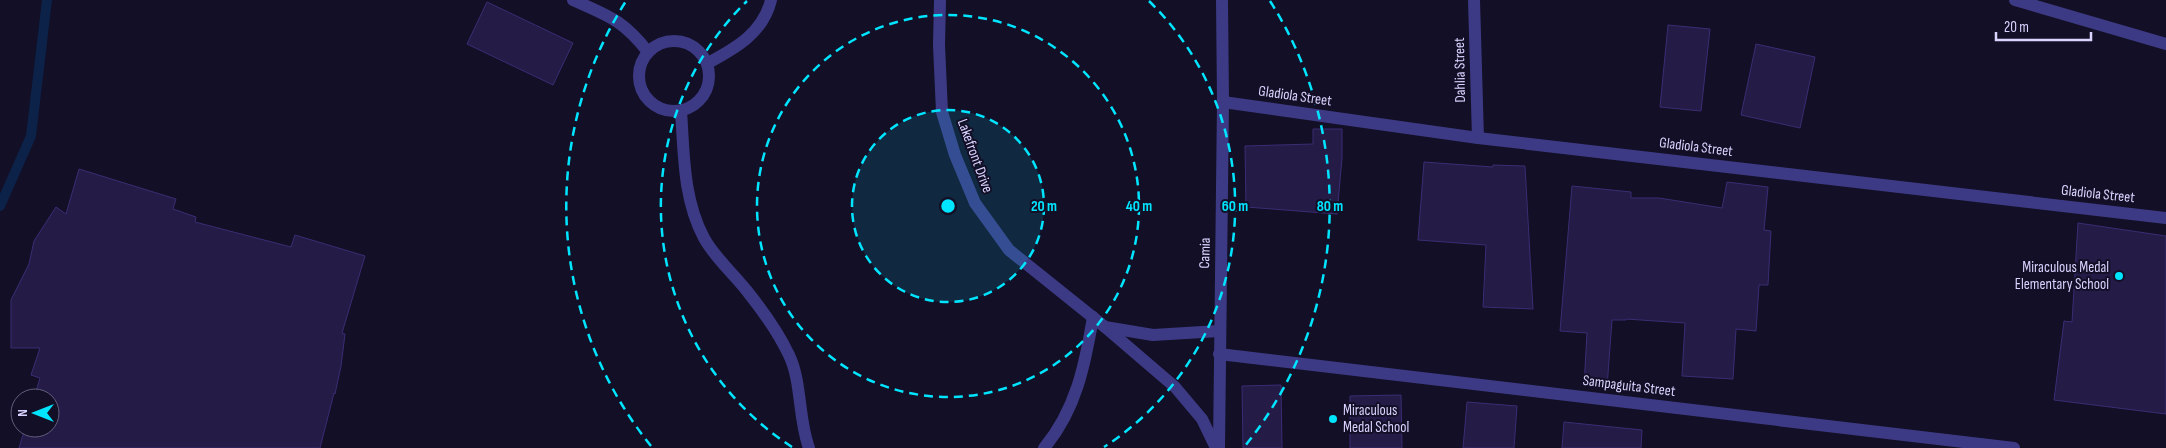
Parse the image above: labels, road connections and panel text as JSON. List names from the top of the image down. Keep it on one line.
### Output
{"streets":{"street":["Dahlia Street","Gladiola Street","Lakefront Drive","Camia","Sampaguita Street"]},"crossings":[["Dahlia Street","Gladiola Street"],["Gladiola Street","Camia"],["Lakefront Drive","Camia"],["Camia","Sampaguita Street"]],"places":["Miraculous Medal Elementary School","Miraculous Medal School"],"scale_bar":"20 m","north":"left","rings":["20 m","40 m","60 m","80 m"]}
